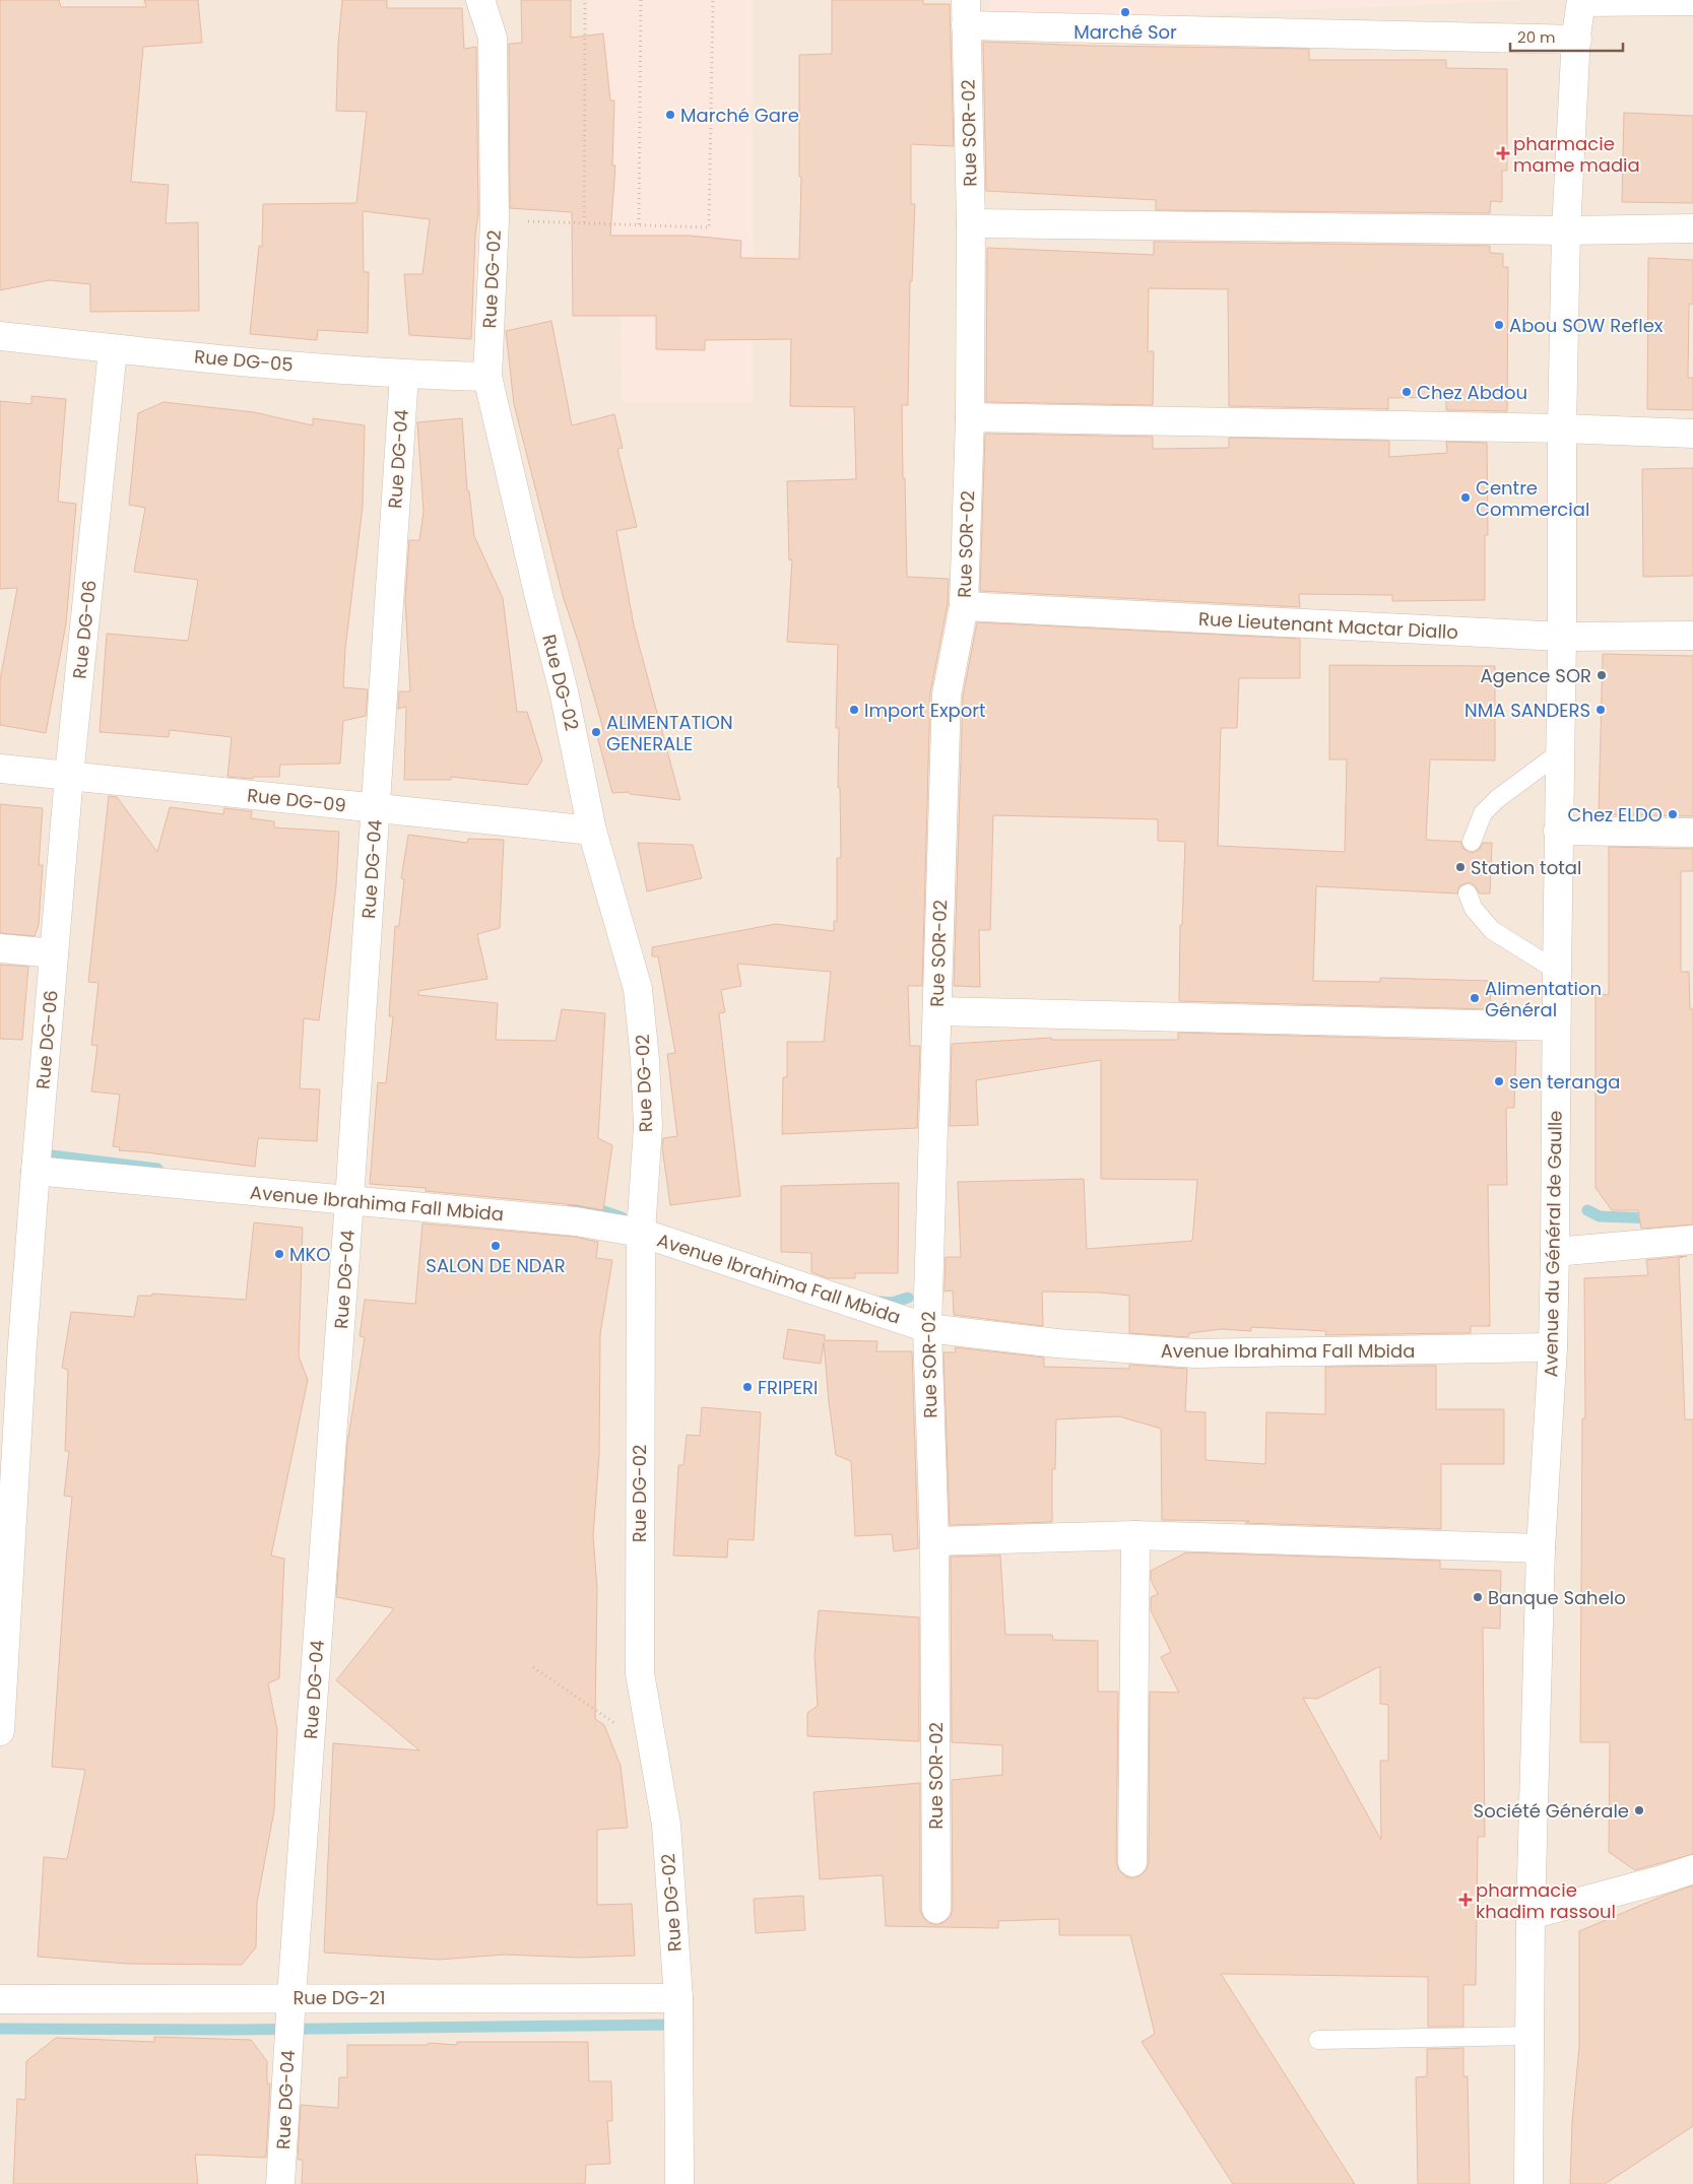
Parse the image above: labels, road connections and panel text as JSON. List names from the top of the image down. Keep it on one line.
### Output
{"streets":{"street":["Rue SOR-02","Rue DG-02","Rue DG-05","Rue DG-04","Rue Lieutenant Mactar Diallo","Rue DG-06","Rue DG-09","Avenue Ibrahima Fall Mbida","Avenue du Général de Gaulle","Rue DG-21"]},"crossings":[["Rue SOR-02","Rue Lieutenant Mactar Diallo"],["Rue SOR-02","Avenue Ibrahima Fall Mbida"],["Rue DG-02","Rue DG-05"],["Rue DG-02","Rue DG-09"],["Rue DG-02","Avenue Ibrahima Fall Mbida"],["Rue DG-02","Rue DG-21"],["Rue DG-05","Rue DG-04"],["Rue DG-05","Rue DG-06"],["Rue DG-04","Rue DG-09"],["Rue DG-04","Avenue Ibrahima Fall Mbida"],["Rue DG-04","Rue DG-21"],["Rue Lieutenant Mactar Diallo","Avenue du Général de Gaulle"],["Rue DG-06","Rue DG-09"],["Rue DG-06","Avenue Ibrahima Fall Mbida"],["Avenue Ibrahima Fall Mbida","Avenue du Général de Gaulle"]],"places":{"other":["Marché Sor","Marché Gare","Abou SOW Reflex","Chez Abdou","Centre Commercial","Agence SOR","Import Export","NMA SANDERS","ALIMENTATION GENERALE","Chez ELDO","Station total","Alimentation Général","sen teranga","SALON DE NDAR","MKO","FRIPERI","Banque Sahelo","Société Générale"],"health":["pharmacie mame madia","pharmacie khadim rassoul"]},"scale_bar":"20 m"}
